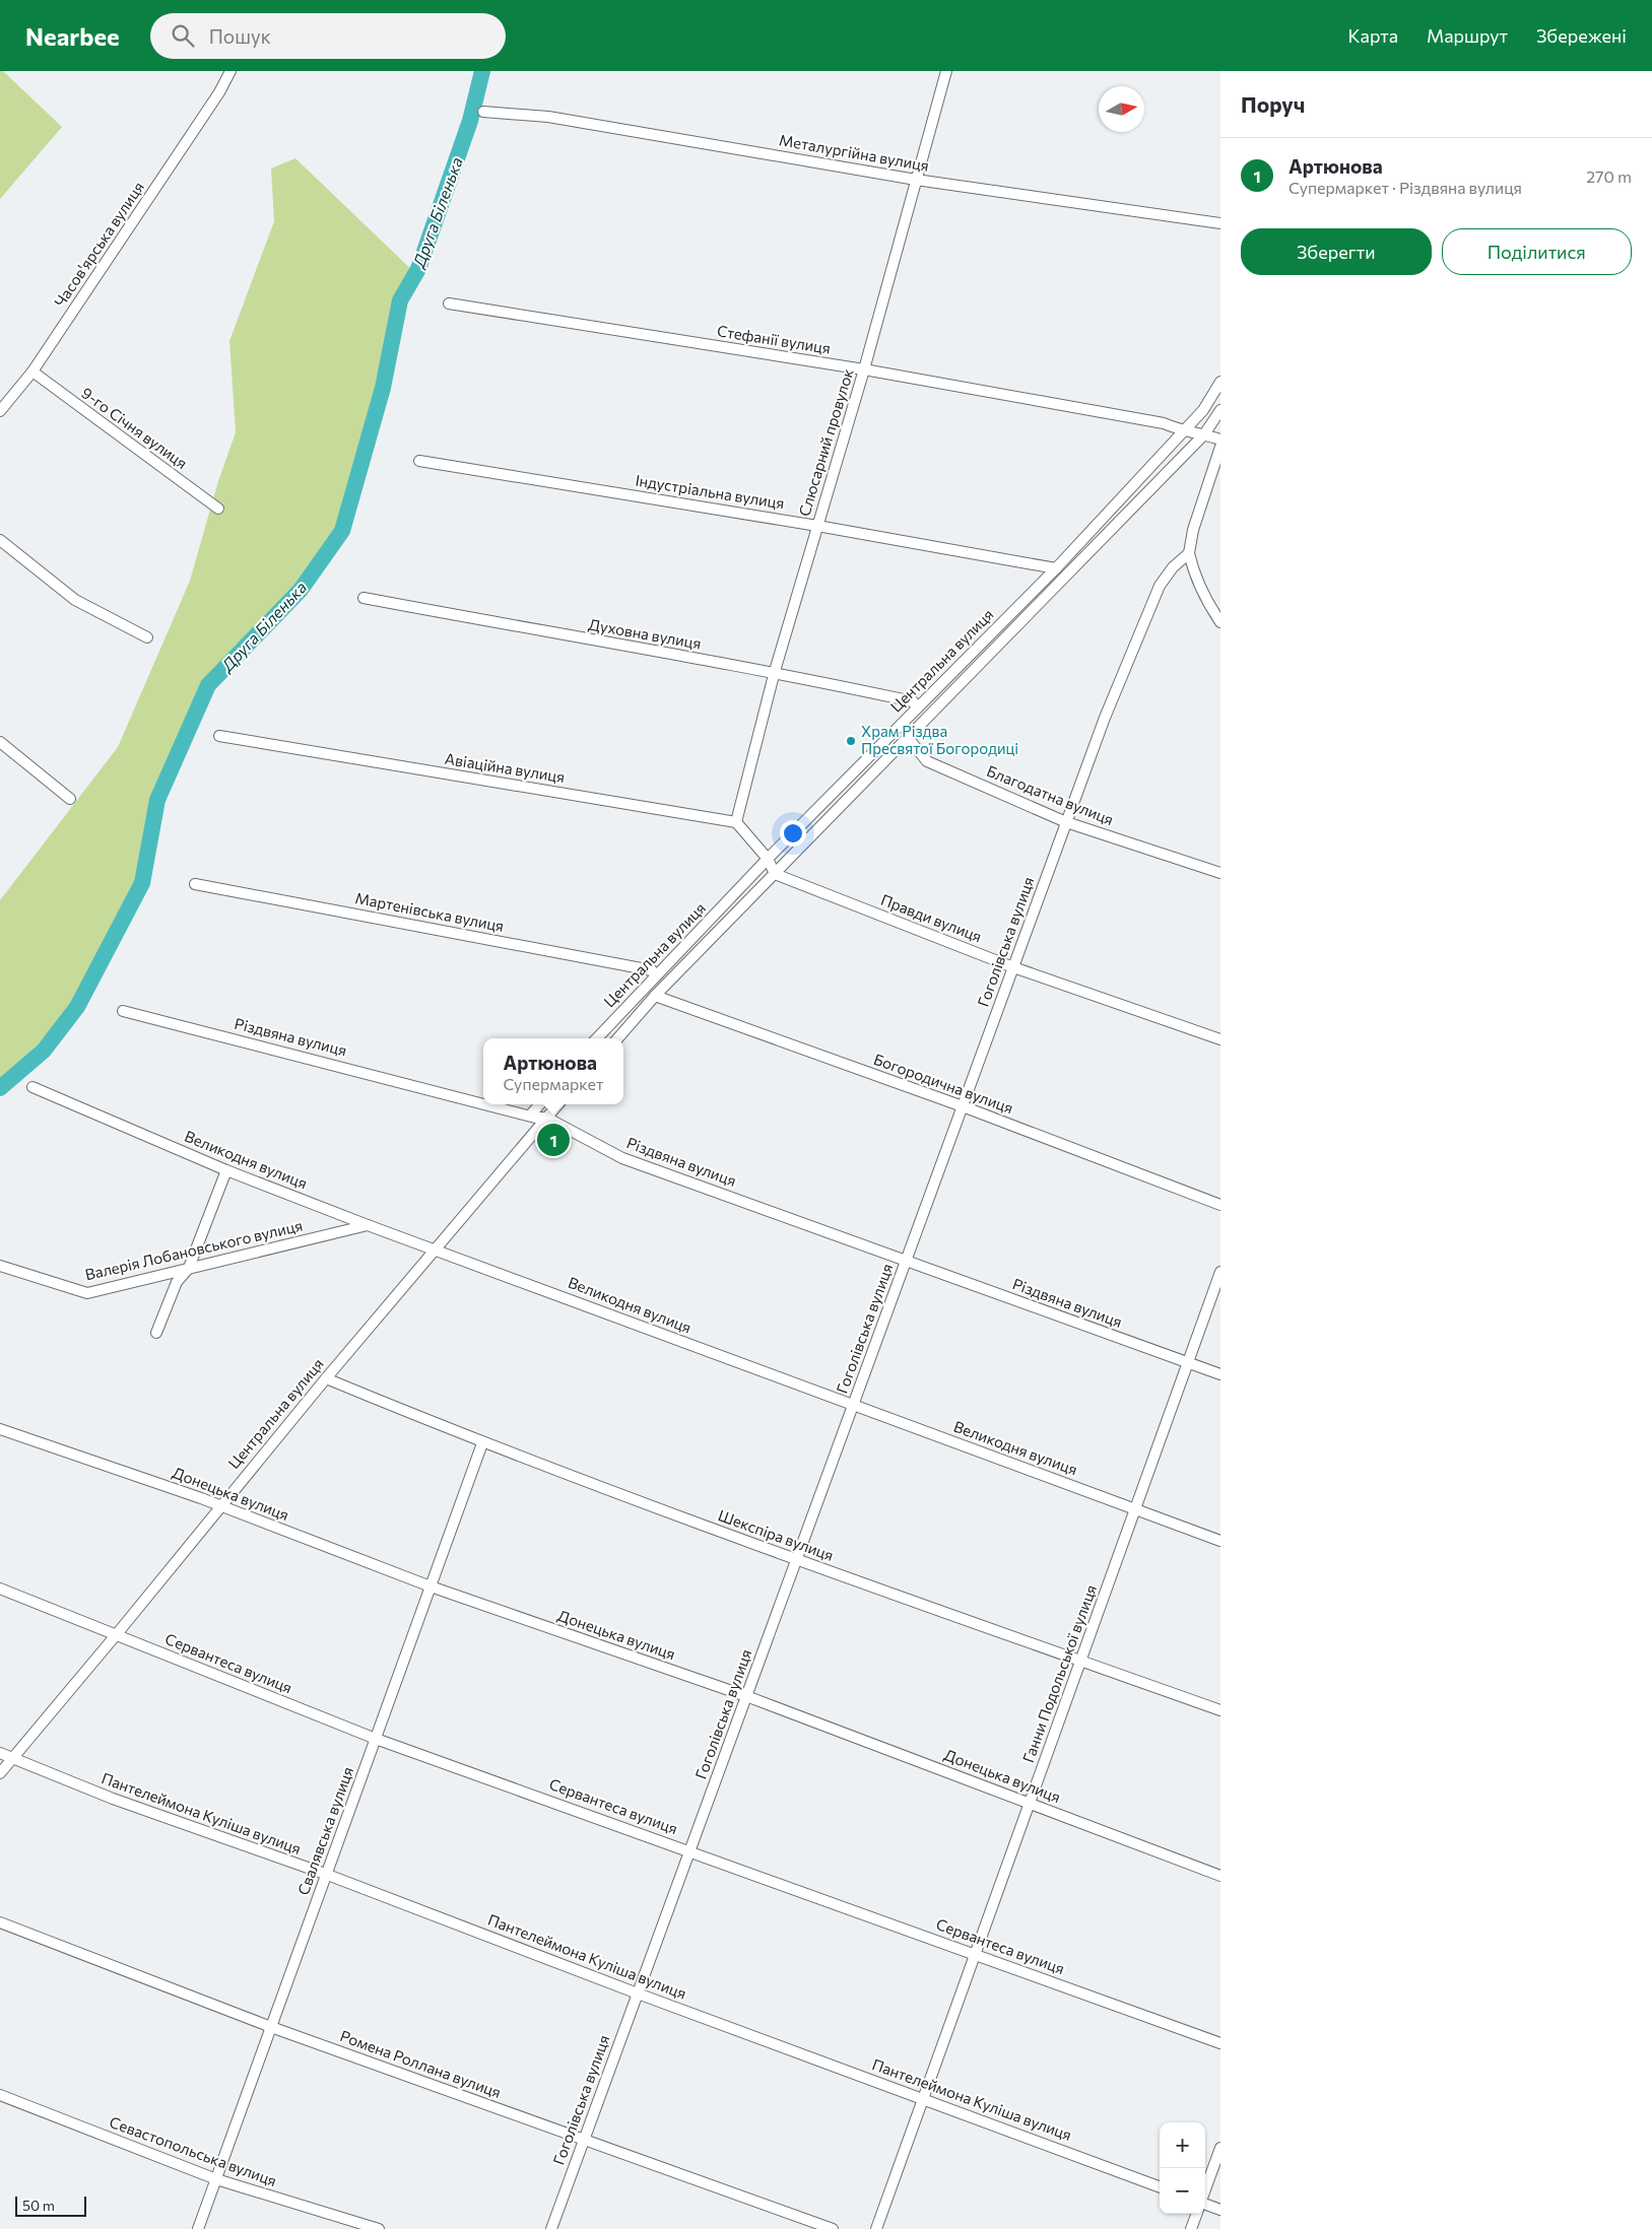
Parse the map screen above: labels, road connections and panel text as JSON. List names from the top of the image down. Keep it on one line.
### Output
{"streets":{"street":["Металургійна вулиця","Часов'ярська вулиця","Стефанії вулиця","9-го Січня вулиця","Слюсарний провулок","Індустріальна вулиця","Духовна вулиця","Центральна вулиця","Авіаційна вулиця","Благодатна вулиця","Мартенівська вулиця","Правди вулиця","Гоголівська вулиця","Різдвяна вулиця","Богородична вулиця","Великодня вулиця","Валерія Лобановського вулиця","Донецька вулиця","Шекспіра вулиця","Сервантеса вулиця","Ганни Подольської вулиця","Пантелеймона Куліша вулиця","Свалявська вулиця","Ромена Роллана вулиця","Севастопольська вулиця"]},"crossings":[["Металургійна вулиця","Слюсарний провулок"],["Часов'ярська вулиця","9-го Січня вулиця"],["Стефанії вулиця","Слюсарний провулок"],["Стефанії вулиця","Центральна вулиця"],["Слюсарний провулок","Індустріальна вулиця"],["Слюсарний провулок","Духовна вулиця"],["Слюсарний провулок","Авіаційна вулиця"],["Індустріальна вулиця","Центральна вулиця"],["Духовна вулиця","Центральна вулиця"],["Центральна вулиця","Благодатна вулиця"],["Центральна вулиця","Мартенівська вулиця"],["Центральна вулиця","Правди вулиця"],["Центральна вулиця","Різдвяна вулиця"],["Центральна вулиця","Богородична вулиця"],["Центральна вулиця","Великодня вулиця"],["Центральна вулиця","Донецька вулиця"],["Центральна вулиця","Шекспіра вулиця"],["Центральна вулиця","Сервантеса вулиця"],["Центральна вулиця","Пантелеймона Куліша вулиця"],["Благодатна вулиця","Гоголівська вулиця"],["Правди вулиця","Гоголівська вулиця"],["Гоголівська вулиця","Різдвяна вулиця"],["Гоголівська вулиця","Богородична вулиця"],["Гоголівська вулиця","Великодня вулиця"],["Гоголівська вулиця","Донецька вулиця"],["Гоголівська вулиця","Шекспіра вулиця"],["Гоголівська вулиця","Сервантеса вулиця"],["Гоголівська вулиця","Пантелеймона Куліша вулиця"],["Гоголівська вулиця","Ромена Роллана вулиця"],["Різдвяна вулиця","Ганни Подольської вулиця"],["Великодня вулиця","Валерія Лобановського вулиця"],["Великодня вулиця","Ганни Подольської вулиця"],["Донецька вулиця","Ганни Подольської вулиця"],["Донецька вулиця","Свалявська вулиця"],["Шекспіра вулиця","Ганни Подольської вулиця"],["Шекспіра вулиця","Свалявська вулиця"],["Сервантеса вулиця","Ганни Подольської вулиця"],["Сервантеса вулиця","Свалявська вулиця"],["Ганни Подольської вулиця","Пантелеймона Куліша вулиця"],["Пантелеймона Куліша вулиця","Свалявська вулиця"],["Свалявська вулиця","Ромена Роллана вулиця"],["Свалявська вулиця","Севастопольська вулиця"]],"water":["Друга Біленька"],"places":["Храм Різдва Пресвятої Богородиці"],"scale_bar":"50 m","north":"right","page":{"header":"Nearbee","search":"Пошук","nav":["Карта","Маршрут","Збережені"],"heading":"Поруч","list":[{"mark":"1","name":"Артюнова","note":"Супермаркет · Різдвяна вулиця","value":"270 m"}],"buttons":["Зберегти","Поділитися"],"popup":["Артюнова","Супермаркет"],"pins":"1","map_buttons":["+","−"],"scale":"50 m"}}
